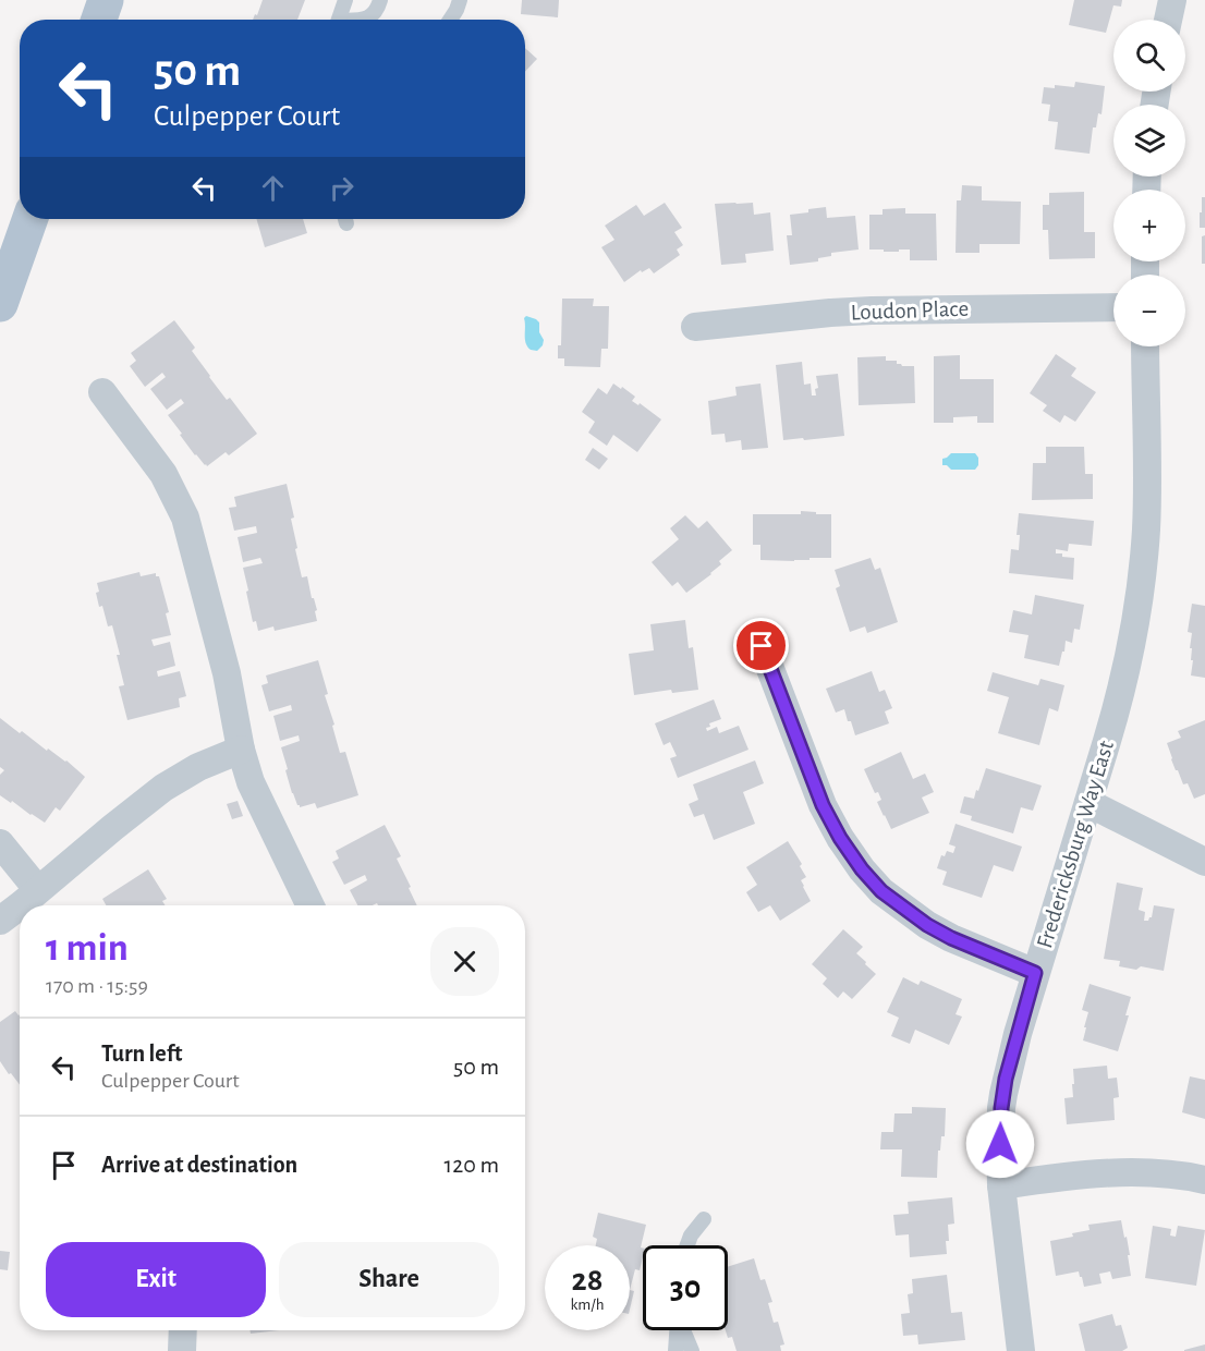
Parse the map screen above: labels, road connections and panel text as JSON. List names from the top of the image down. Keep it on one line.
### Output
{"streets":{"street":["Loudon Place","Fredericksburg Way East"]},"page":{"map_buttons":["+","−"],"turn":["50 m","Culpepper Court"],"heading":["1 min","170 m · 15:59"],"list":[{"name":"Turn left","note":"Culpepper Court","value":"50 m"},{"name":"Arrive at destination","value":"120 m"}],"buttons":["Exit","Share"],"speed":"28 km/h","limit":"30"}}
